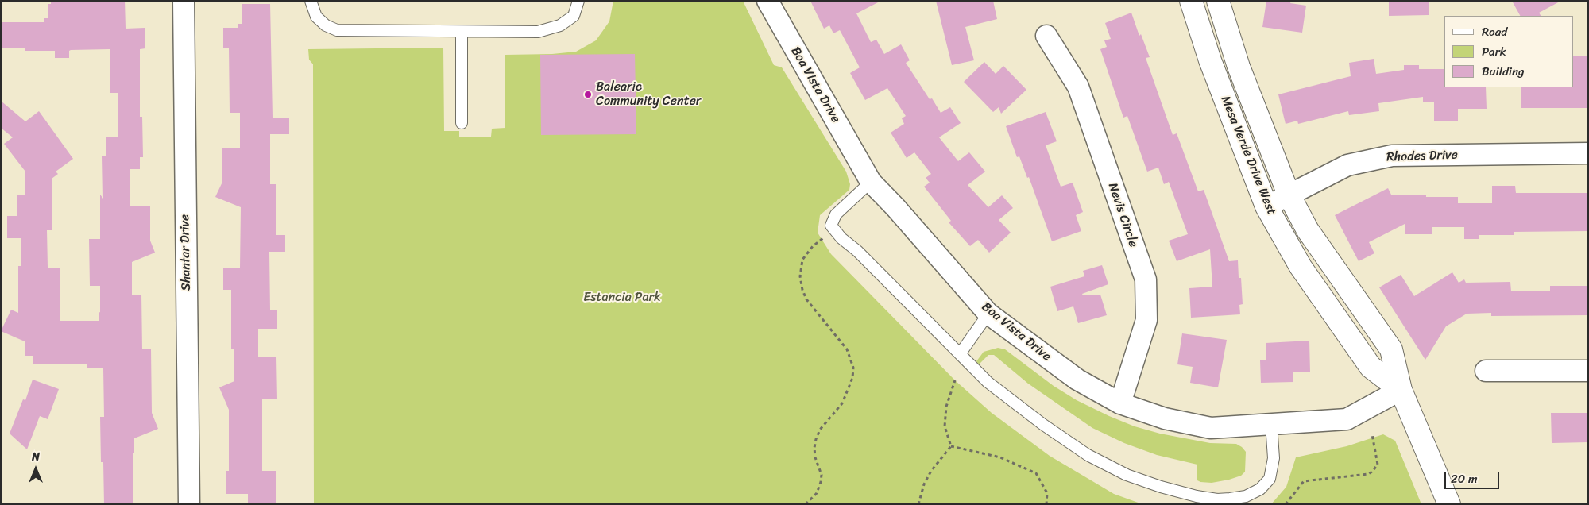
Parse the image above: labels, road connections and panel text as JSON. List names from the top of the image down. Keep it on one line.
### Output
{"streets":{"street":["Boa Vista Drive","Mesa Verde Drive West","Rhodes Drive","Nevis Circle","Shantar Drive"]},"crossings":[["Boa Vista Drive","Mesa Verde Drive West"],["Boa Vista Drive","Nevis Circle"],["Mesa Verde Drive West","Rhodes Drive"]],"parks":["Estancia Park"],"places":["Balearic Community Center"],"legend":["Road","Park","Building"],"scale_bar":"20 m","north":"top"}
